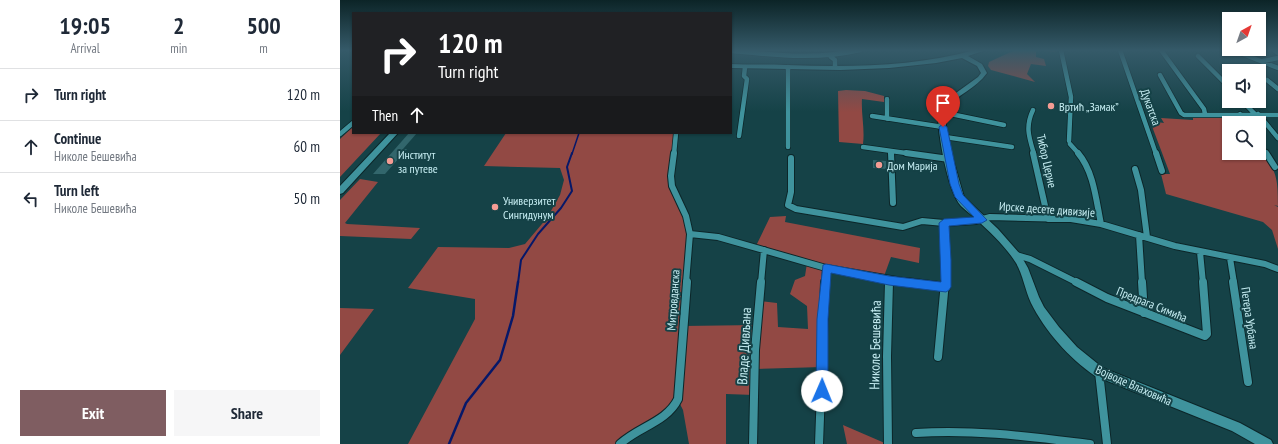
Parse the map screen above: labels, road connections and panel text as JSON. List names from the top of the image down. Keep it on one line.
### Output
{"streets":{"street":["Дукатска","Тибор Церне","Ирске десете дивизије","Митровданска","Предрага Симића","Петера Урбана","Николе Бешевића","Владе Дивљана","Војводе Влаховића"]},"crossings":[["Тибор Церне","Ирске десете дивизије"],["Ирске десете дивизије","Предрага Симића"],["Ирске десете дивизије","Петера Урбана"],["Ирске десете дивизије","Војводе Влаховића"],["Предрага Симића","Војводе Влаховића"]],"places":["Вртић „Замак”","Институт за путеве","Дом Марија","Универзитет Сингидунум"],"north":"top right","page":{"eta":["19:05","Arrival","2","min","500","m"],"turn":["120 m","Turn right"],"list":[{"name":"Turn right","value":"120 m"},{"name":"Continue","note":"Николе Бешевића","value":"60 m"},{"name":"Turn left","note":"Николе Бешевића","value":"50 m"}],"then":"Then","buttons":["Exit","Share"]}}
